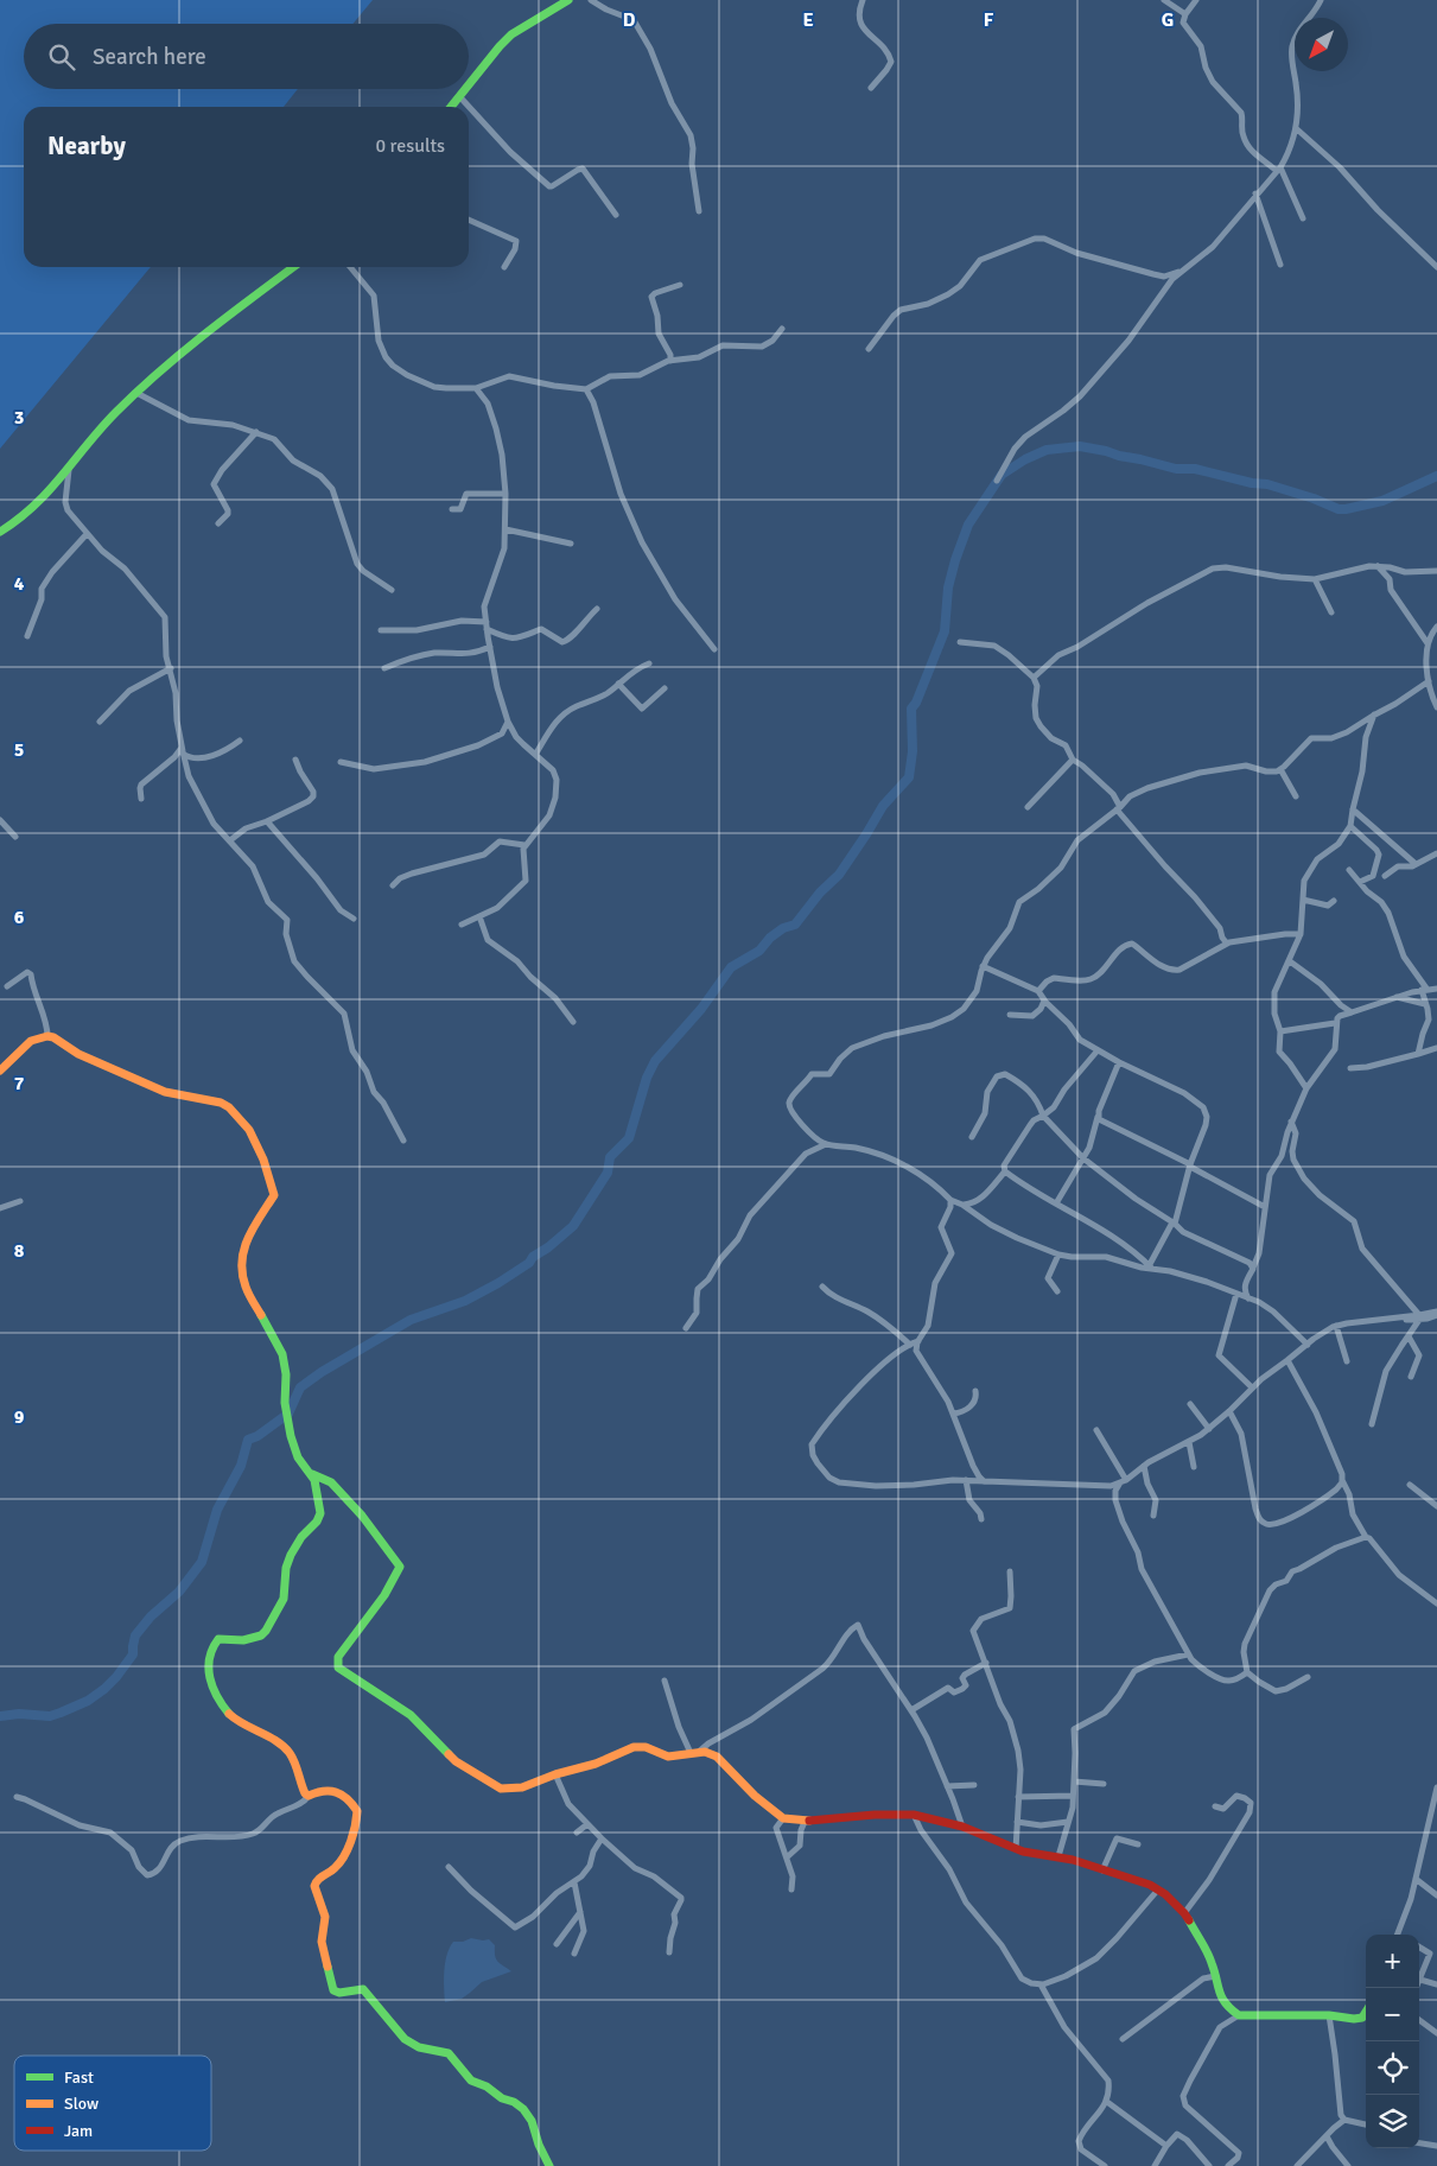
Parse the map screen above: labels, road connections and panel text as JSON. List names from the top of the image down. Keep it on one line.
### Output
{"legend":["Fast","Slow","Jam"],"north":"bottom left","page":{"search":"Search here","heading":["Nearby","0 results"],"map_buttons":["+","−"]},"grid":{"columns":["D","E","F","G"],"rows":["3","4","5","6","7","8","9"]}}
